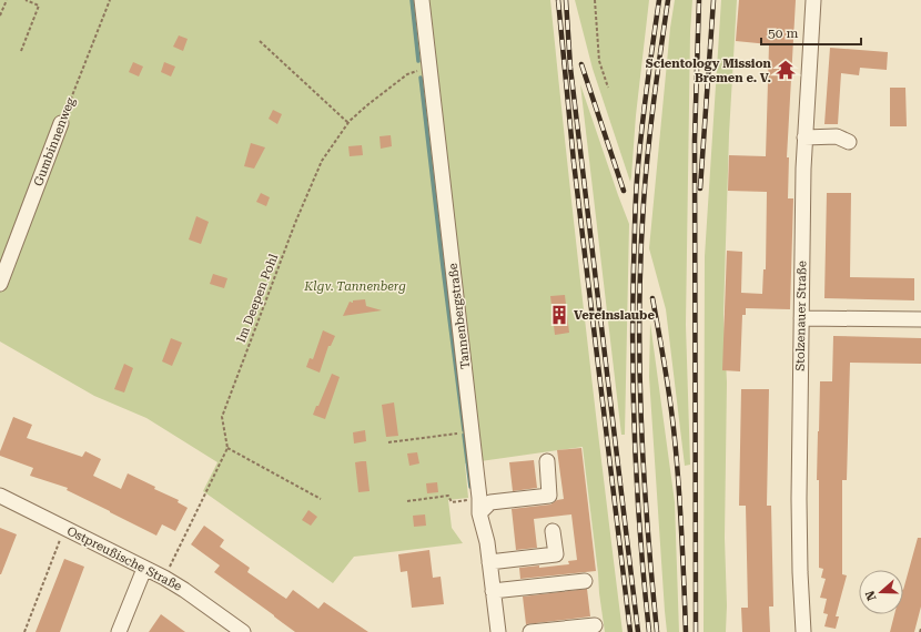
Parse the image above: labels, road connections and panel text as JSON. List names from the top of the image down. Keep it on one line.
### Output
{"streets":{"street":["Gumbinnenweg","Tannenbergstraße","Stolzenauer Straße","Ostpreußische Straße"],"path":["Im Deepen Pohl"]},"crossings":[["Im Deepen Pohl","Tannenbergstraße"]],"parks":["Klgv. Tannenberg"],"places":{"temple":["Scientology Mission Bremen e. V."],"building":["Vereinslaube"]},"scale_bar":"50 m","north":"left"}
